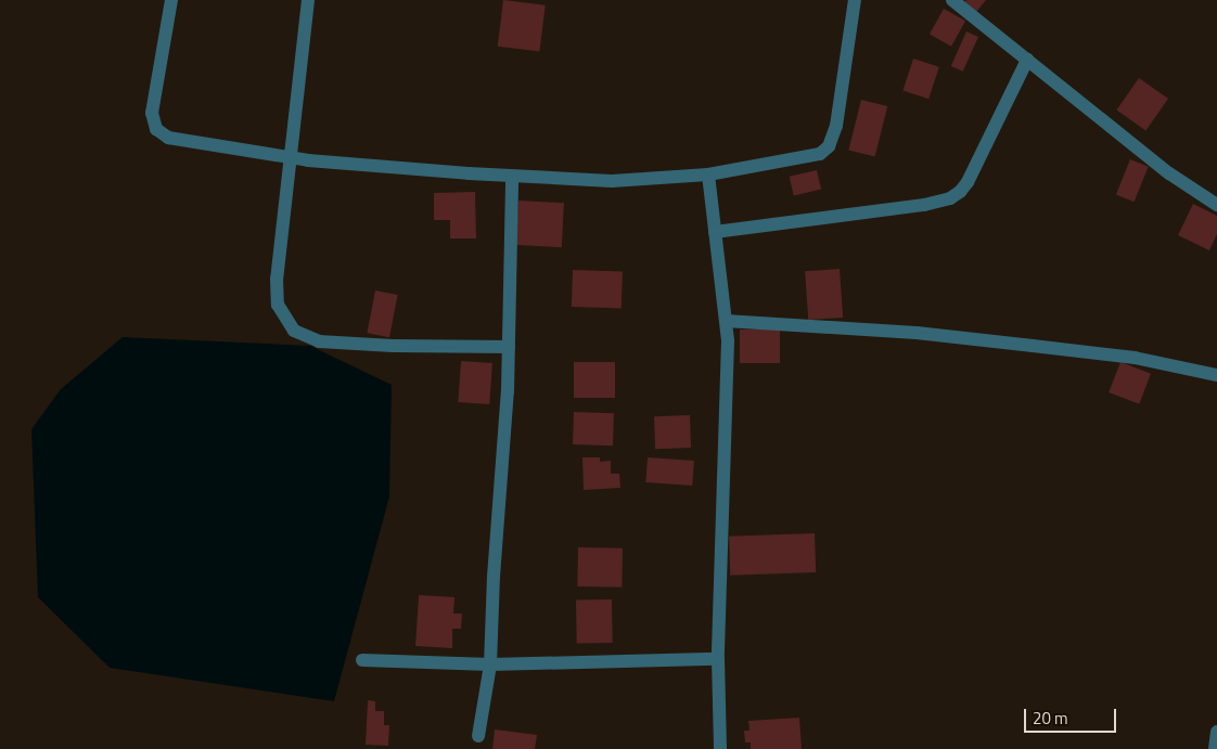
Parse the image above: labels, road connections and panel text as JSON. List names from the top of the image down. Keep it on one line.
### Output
{"scale_bar":"20 m"}
